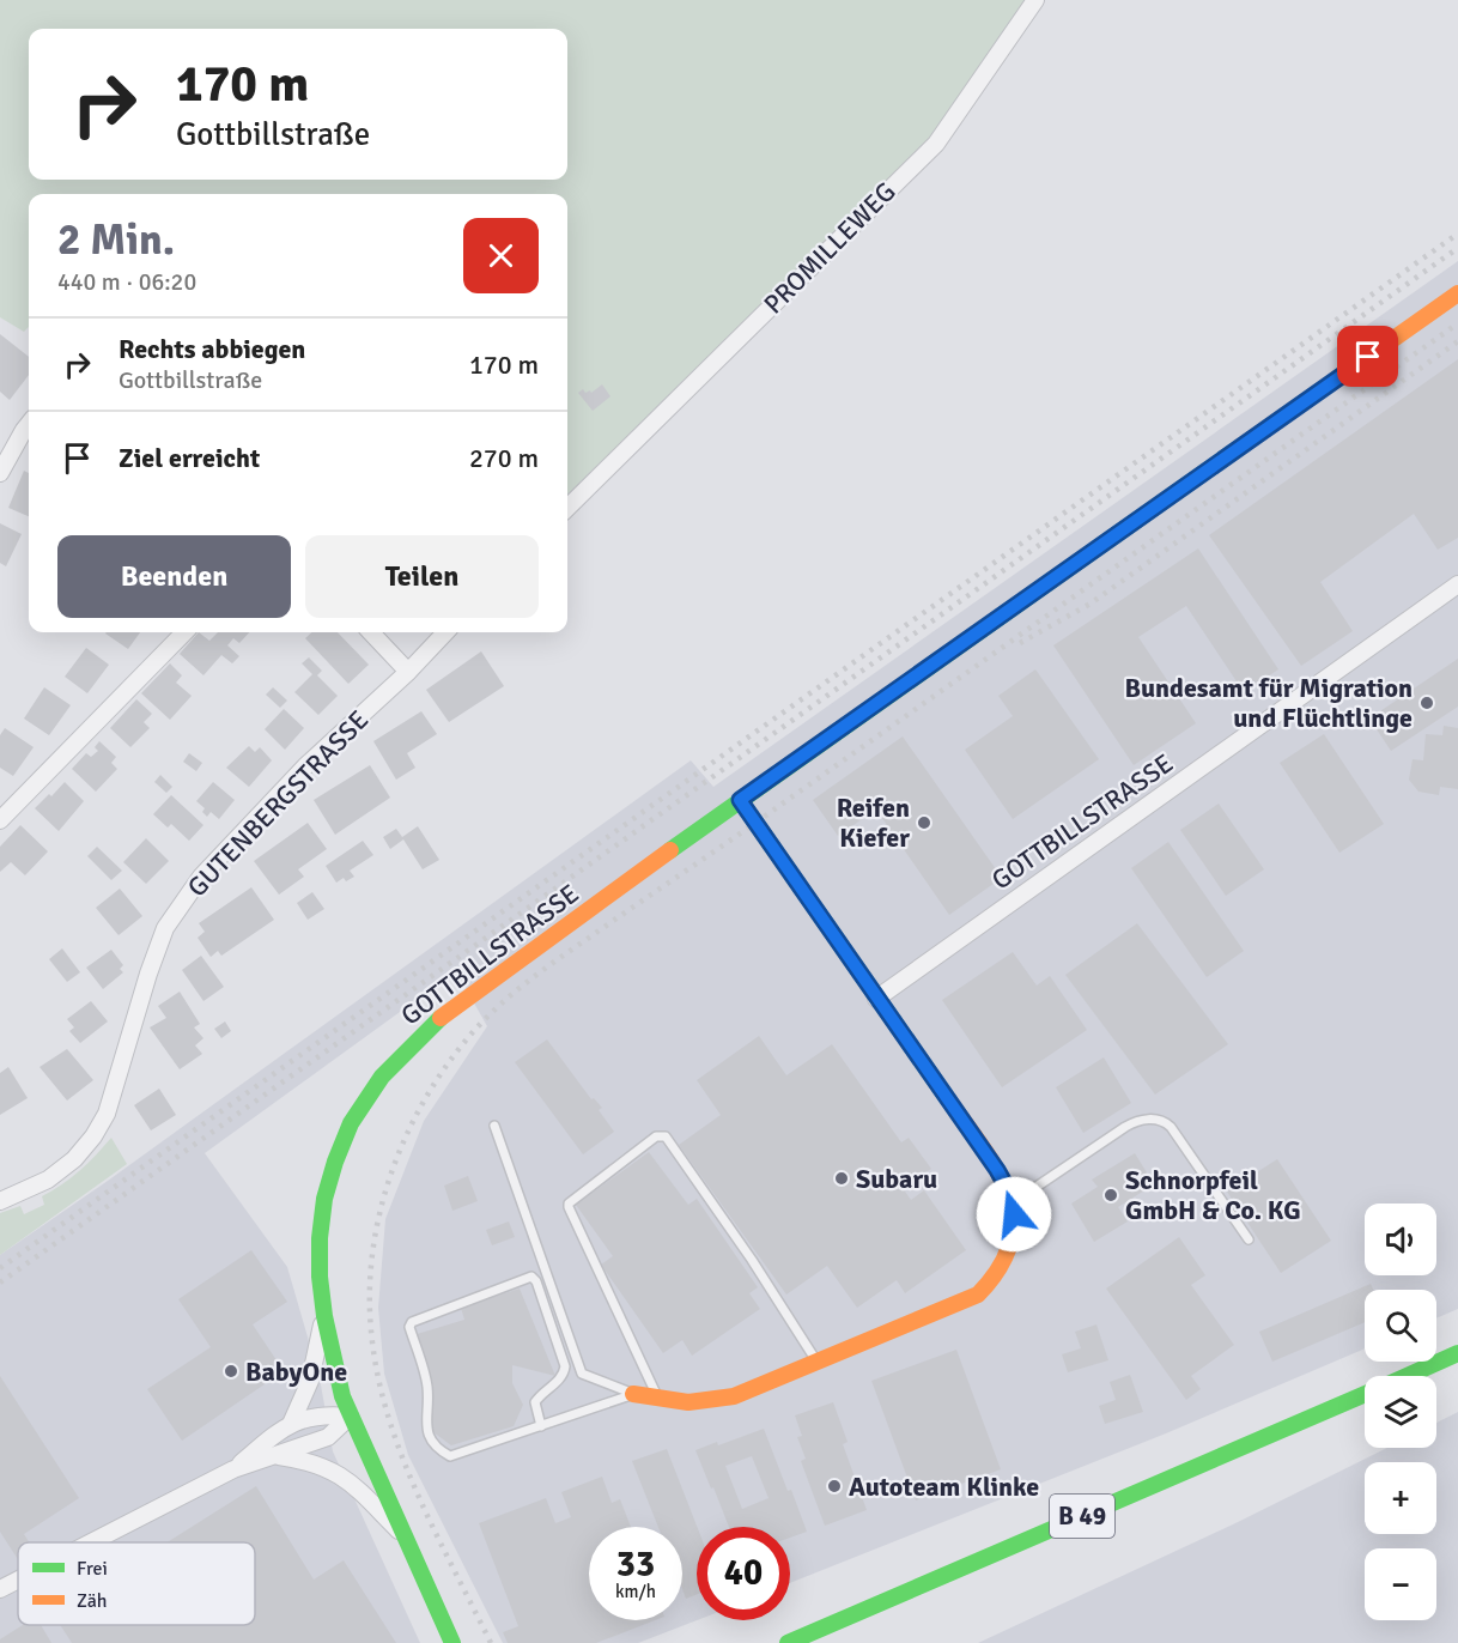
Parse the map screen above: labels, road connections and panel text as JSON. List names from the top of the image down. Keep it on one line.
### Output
{"streets":{"street":["PROMILLEWEG","GUTENBERGSTRASSE","GOTTBILLSTRASSE","B 49"]},"places":["Bundesamt für Migration und Flüchtlinge","Reifen Kiefer","Subaru","Schnorpfeil GmbH & Co. KG","BabyOne","Autoteam Klinke"],"legend":["Frei","Zäh"],"page":{"turn":["170 m","Gottbillstraße"],"heading":["2 Min.","440 m · 06:20"],"list":[{"name":"Rechts abbiegen","note":"Gottbillstraße","value":"170 m"},{"name":"Ziel erreicht","value":"270 m"}],"buttons":["Beenden","Teilen"],"map_buttons":["+","−"],"speed":"33 km/h","limit":"40"}}
